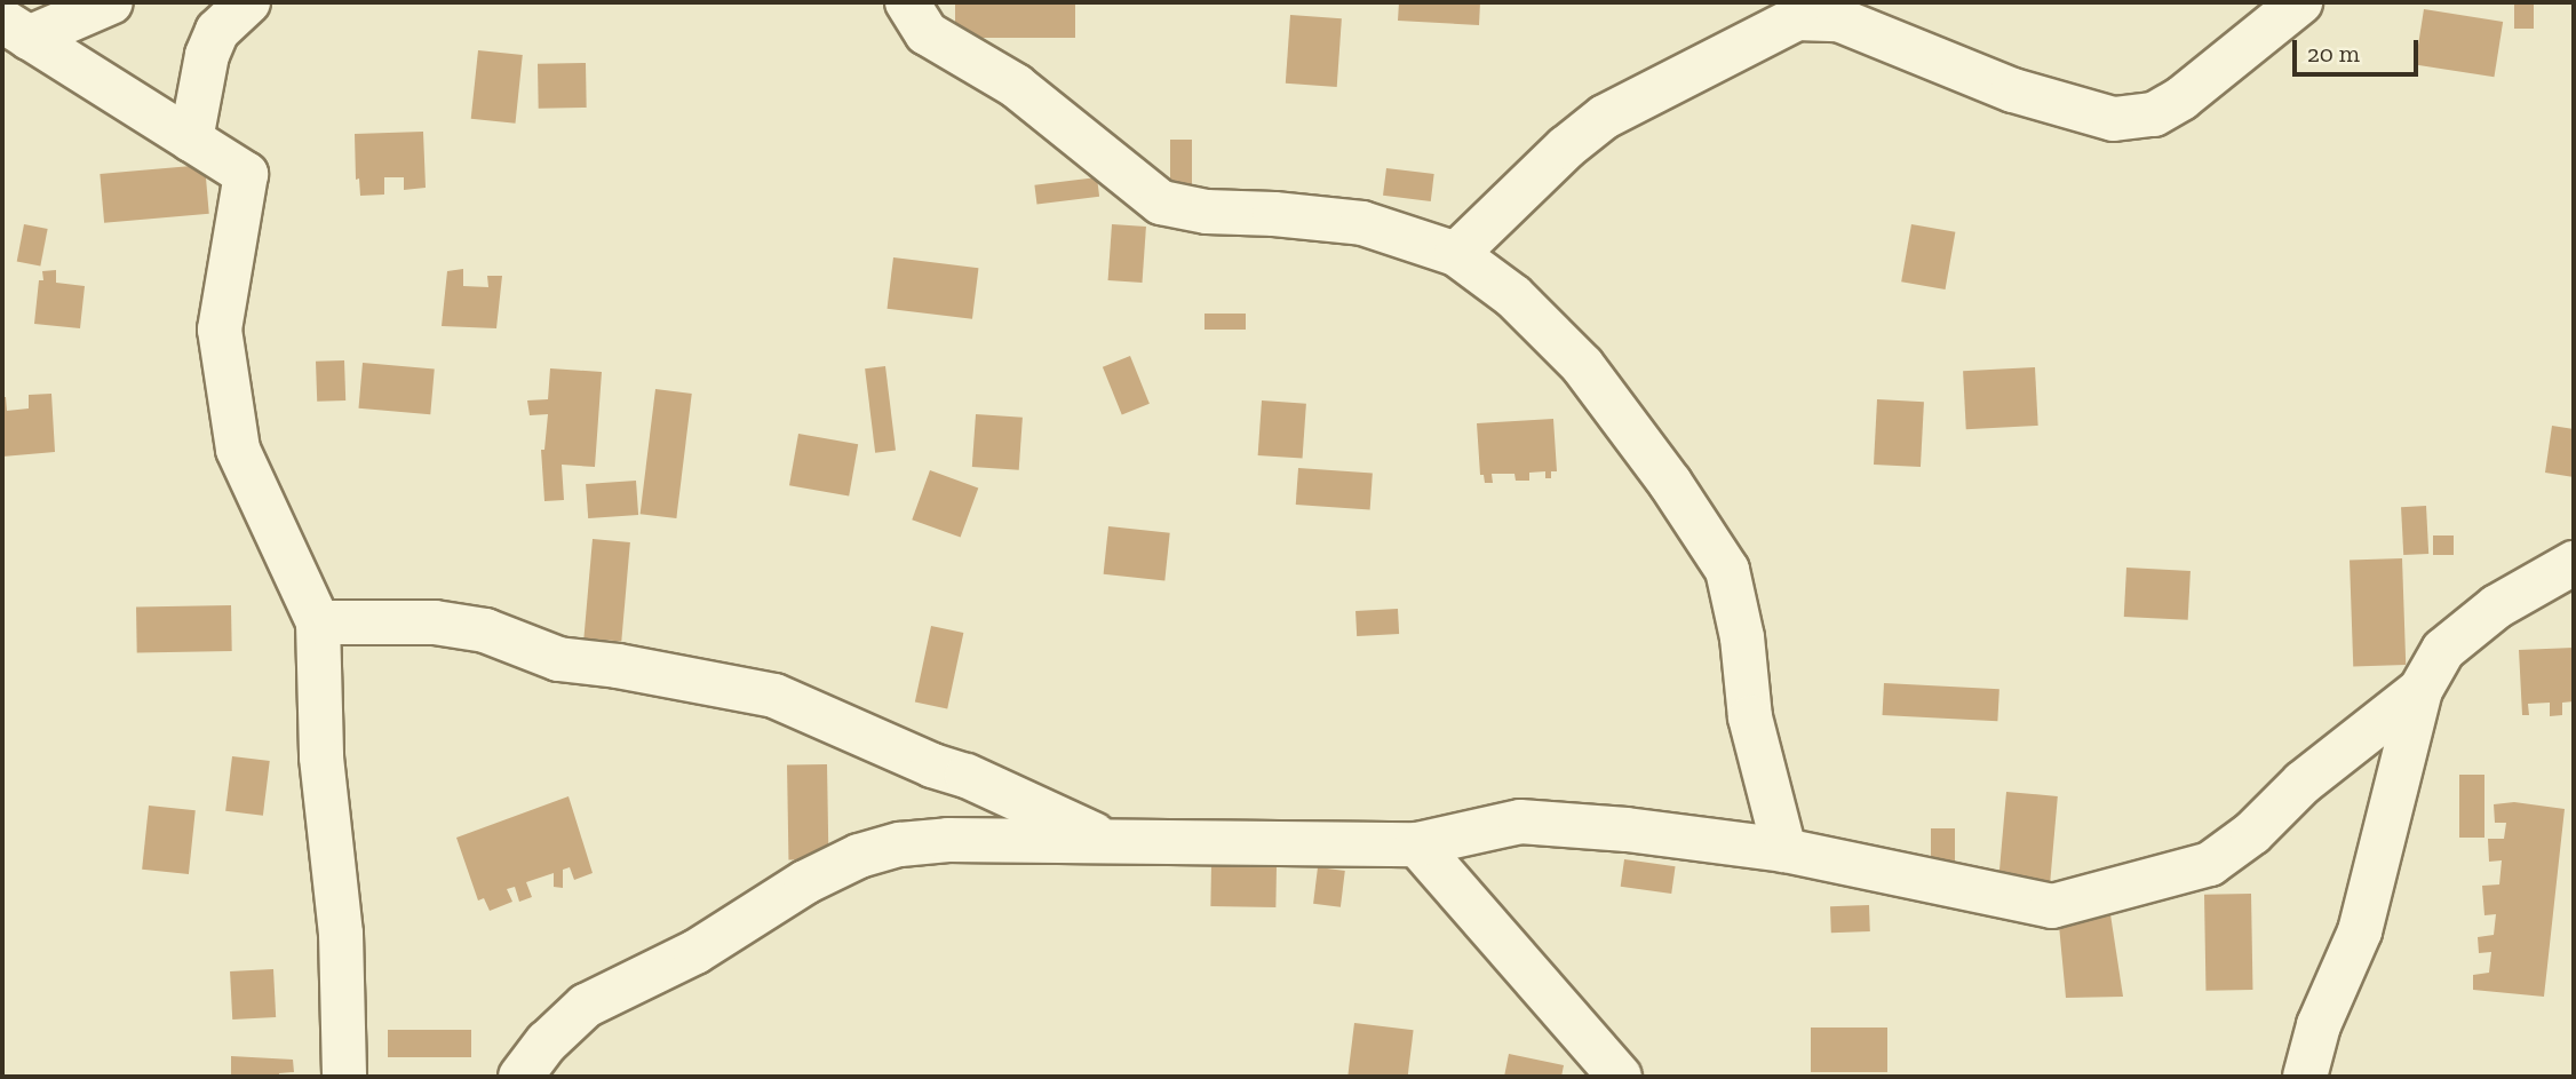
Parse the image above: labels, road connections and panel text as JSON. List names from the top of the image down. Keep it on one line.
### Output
{"scale_bar":"20 m"}
